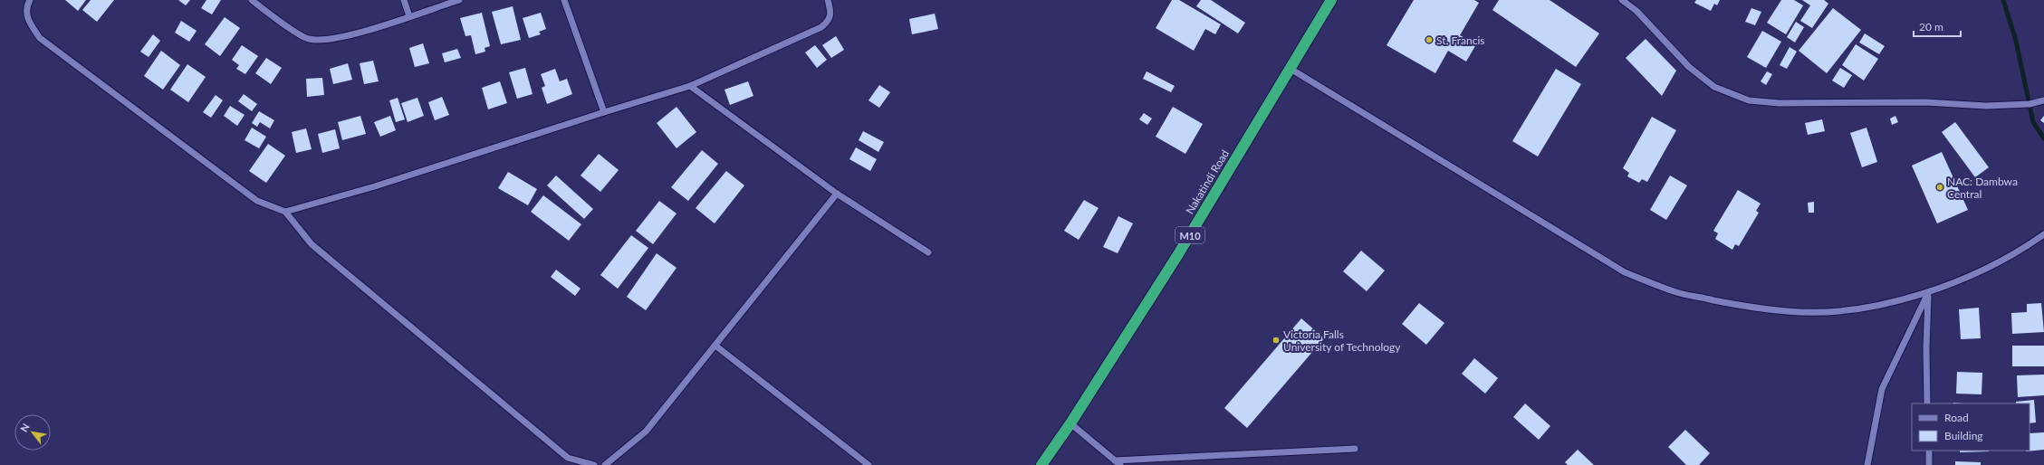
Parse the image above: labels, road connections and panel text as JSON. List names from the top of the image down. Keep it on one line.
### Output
{"streets":{"highway":["Nakatindi Road","M10"]},"places":["St. Francis","NAC: Dambwa Central","Victoria Falls University of Technology"],"legend":["Road","Building"],"scale_bar":"20 m","north":"top left"}
